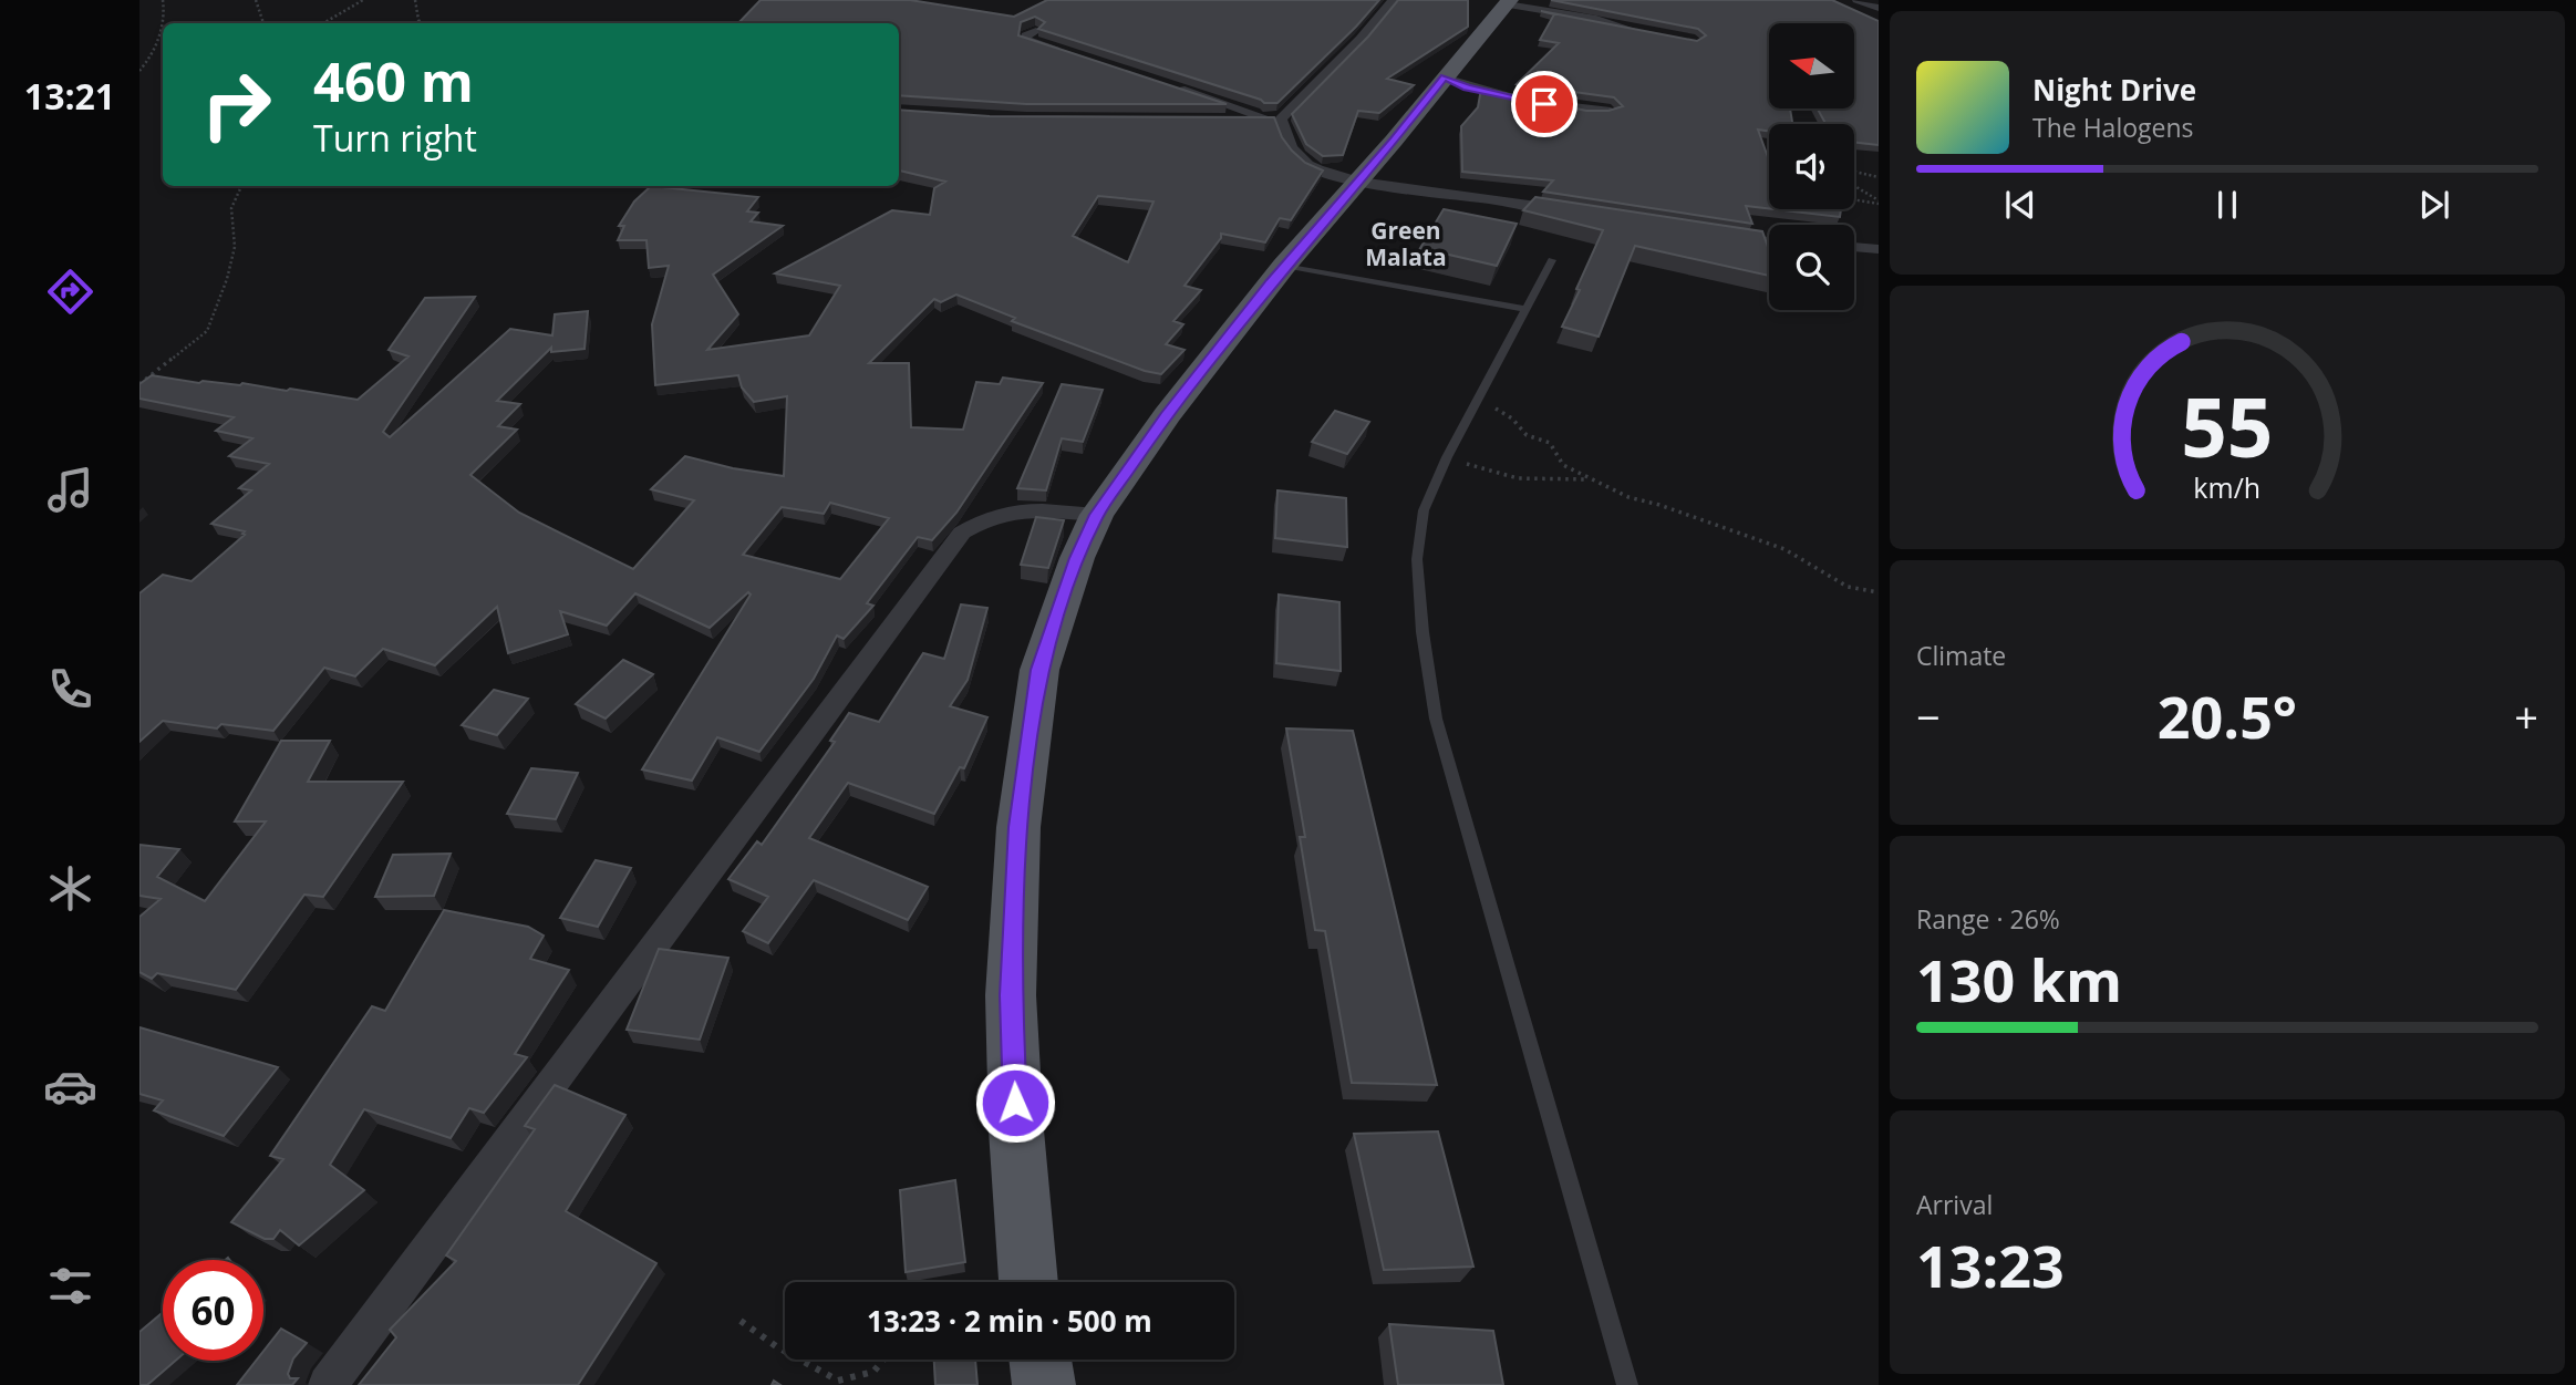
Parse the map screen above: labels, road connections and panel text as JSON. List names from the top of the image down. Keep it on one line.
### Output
{"districts":["Green Malata"],"north":"left","page":{"tabs":"13:21","turn":["460 m","Turn right"],"song":["Night Drive","The Halogens"],"tile":["Climate",["Range · 26%","130 km"],["Arrival","13:23"]],"heat":["−","20.5°","+"],"limit":"60","trip":"13:23 · 2 min · 500 m","gauge":["55","km/h"]}}
